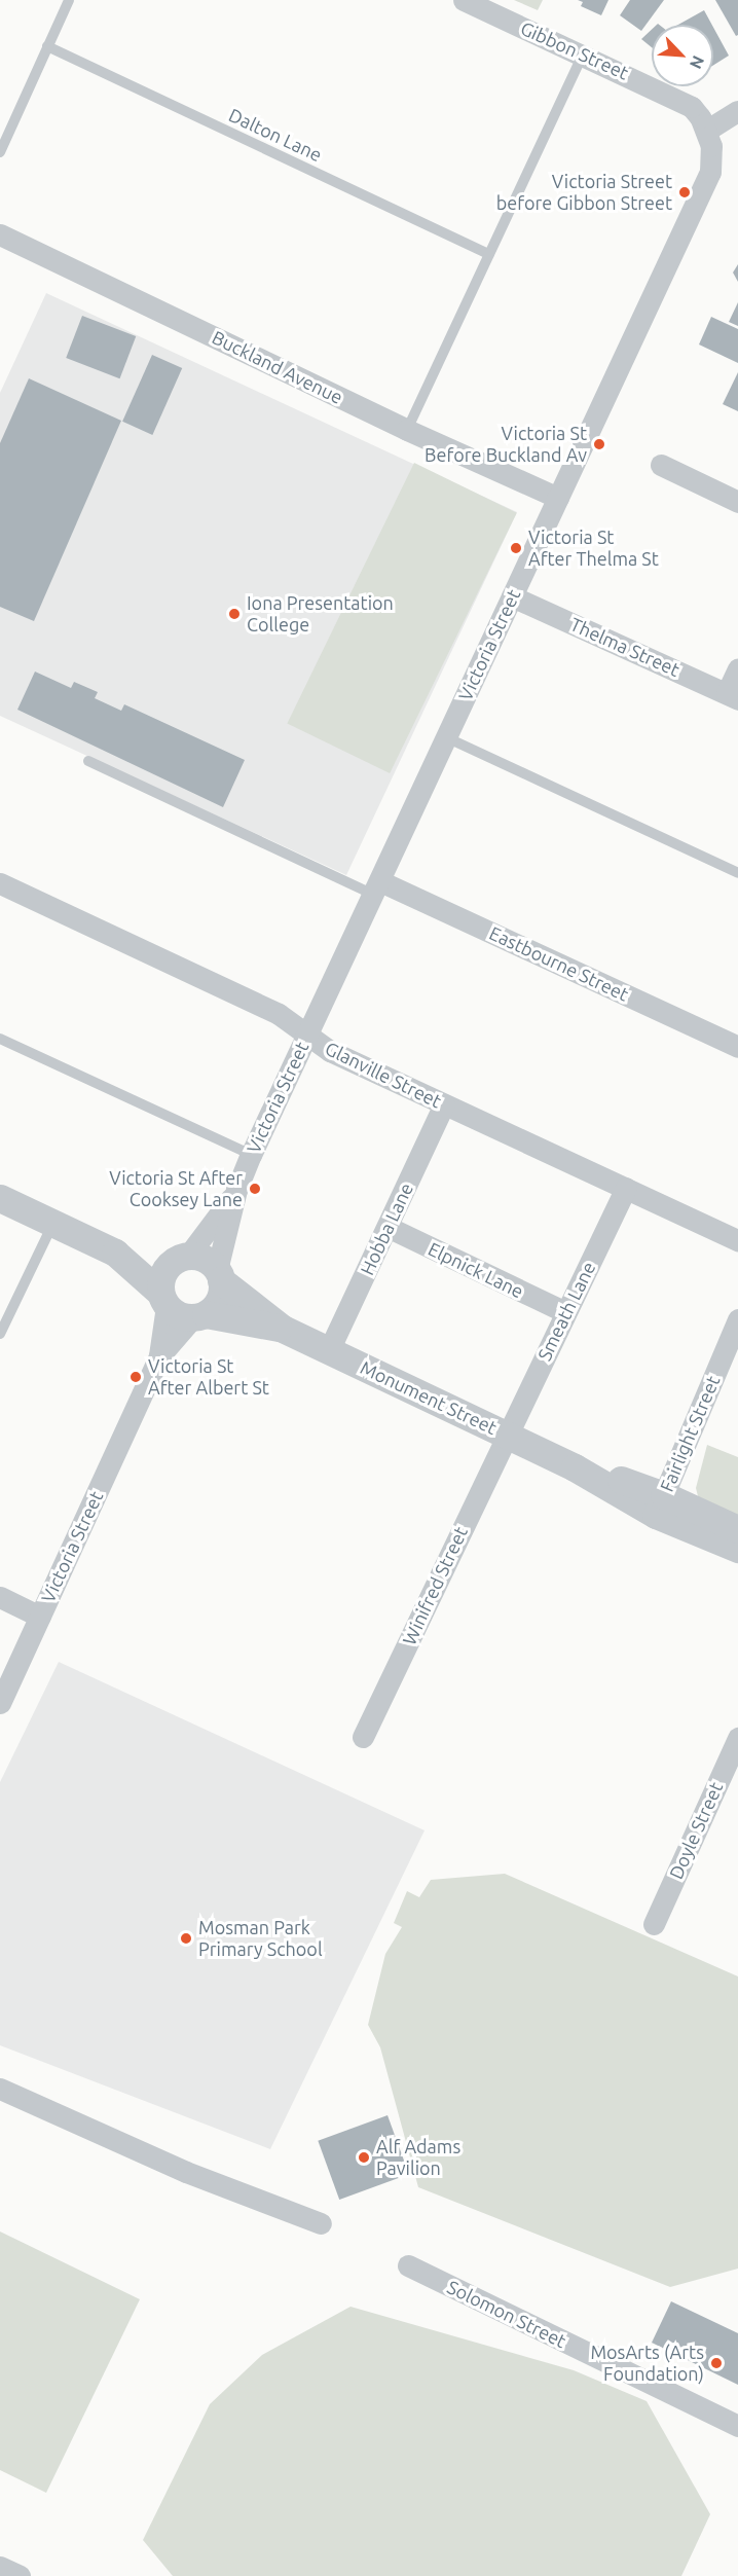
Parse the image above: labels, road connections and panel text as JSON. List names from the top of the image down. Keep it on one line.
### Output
{"streets":{"street":["Gibbon Street","Buckland Avenue","Victoria Street","Thelma Street","Eastbourne Street","Glanville Street","Hobba Lane","Elpnick Lane","Smeath Lane","Monument Street","Fairlight Street","Winifred Street","Doyle Street","Solomon Street"],"lane":["Dalton Lane"]},"crossings":[["Gibbon Street","Victoria Street"],["Buckland Avenue","Victoria Street"],["Victoria Street","Thelma Street"],["Victoria Street","Eastbourne Street"],["Victoria Street","Glanville Street"],["Victoria Street","Monument Street"],["Glanville Street","Hobba Lane"],["Glanville Street","Smeath Lane"],["Hobba Lane","Elpnick Lane"],["Hobba Lane","Monument Street"],["Elpnick Lane","Smeath Lane"],["Smeath Lane","Monument Street"],["Smeath Lane","Winifred Street"],["Monument Street","Fairlight Street"],["Monument Street","Winifred Street"]],"places":["Victoria Street before Gibbon Street","Victoria St Before Buckland Av","Victoria St After Thelma St","Iona Presentation College","Victoria St After Cooksey Lane","Victoria St After Albert St","Mosman Park Primary School","Alf Adams Pavilion","MosArts (Arts Foundation)"],"north":"bottom right"}
